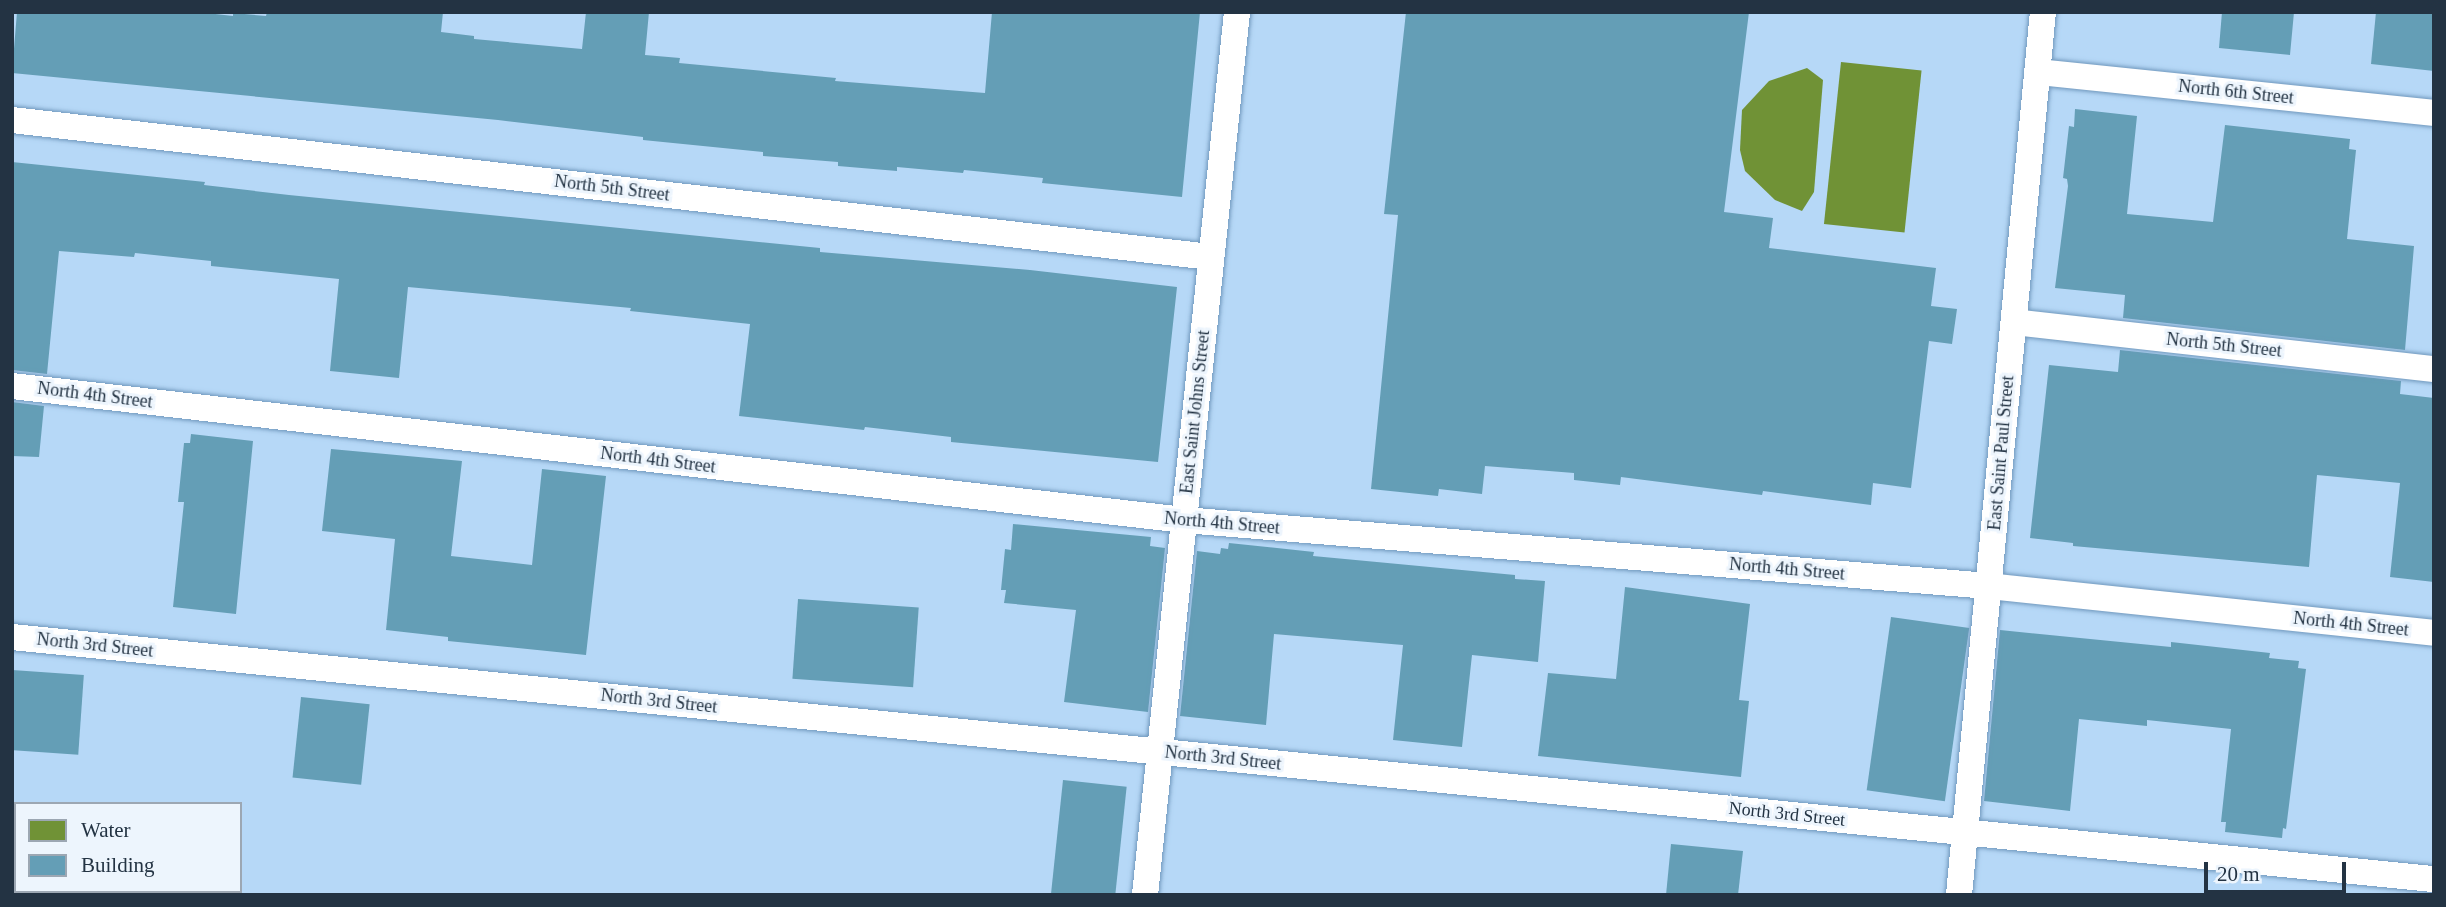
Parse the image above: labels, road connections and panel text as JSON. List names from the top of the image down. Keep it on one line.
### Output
{"streets":{"lane":["North 6th Street","North 5th Street","North 4th Street","East Saint Johns Street","East Saint Paul Street","North 3rd Street"]},"crossings":[["North 6th Street","East Saint Paul Street"],["North 5th Street","East Saint Johns Street"],["North 5th Street","East Saint Paul Street"],["North 4th Street","East Saint Johns Street"],["North 4th Street","East Saint Paul Street"],["East Saint Johns Street","North 3rd Street"],["East Saint Paul Street","North 3rd Street"]],"legend":["Water","Building"],"scale_bar":"20 m"}
